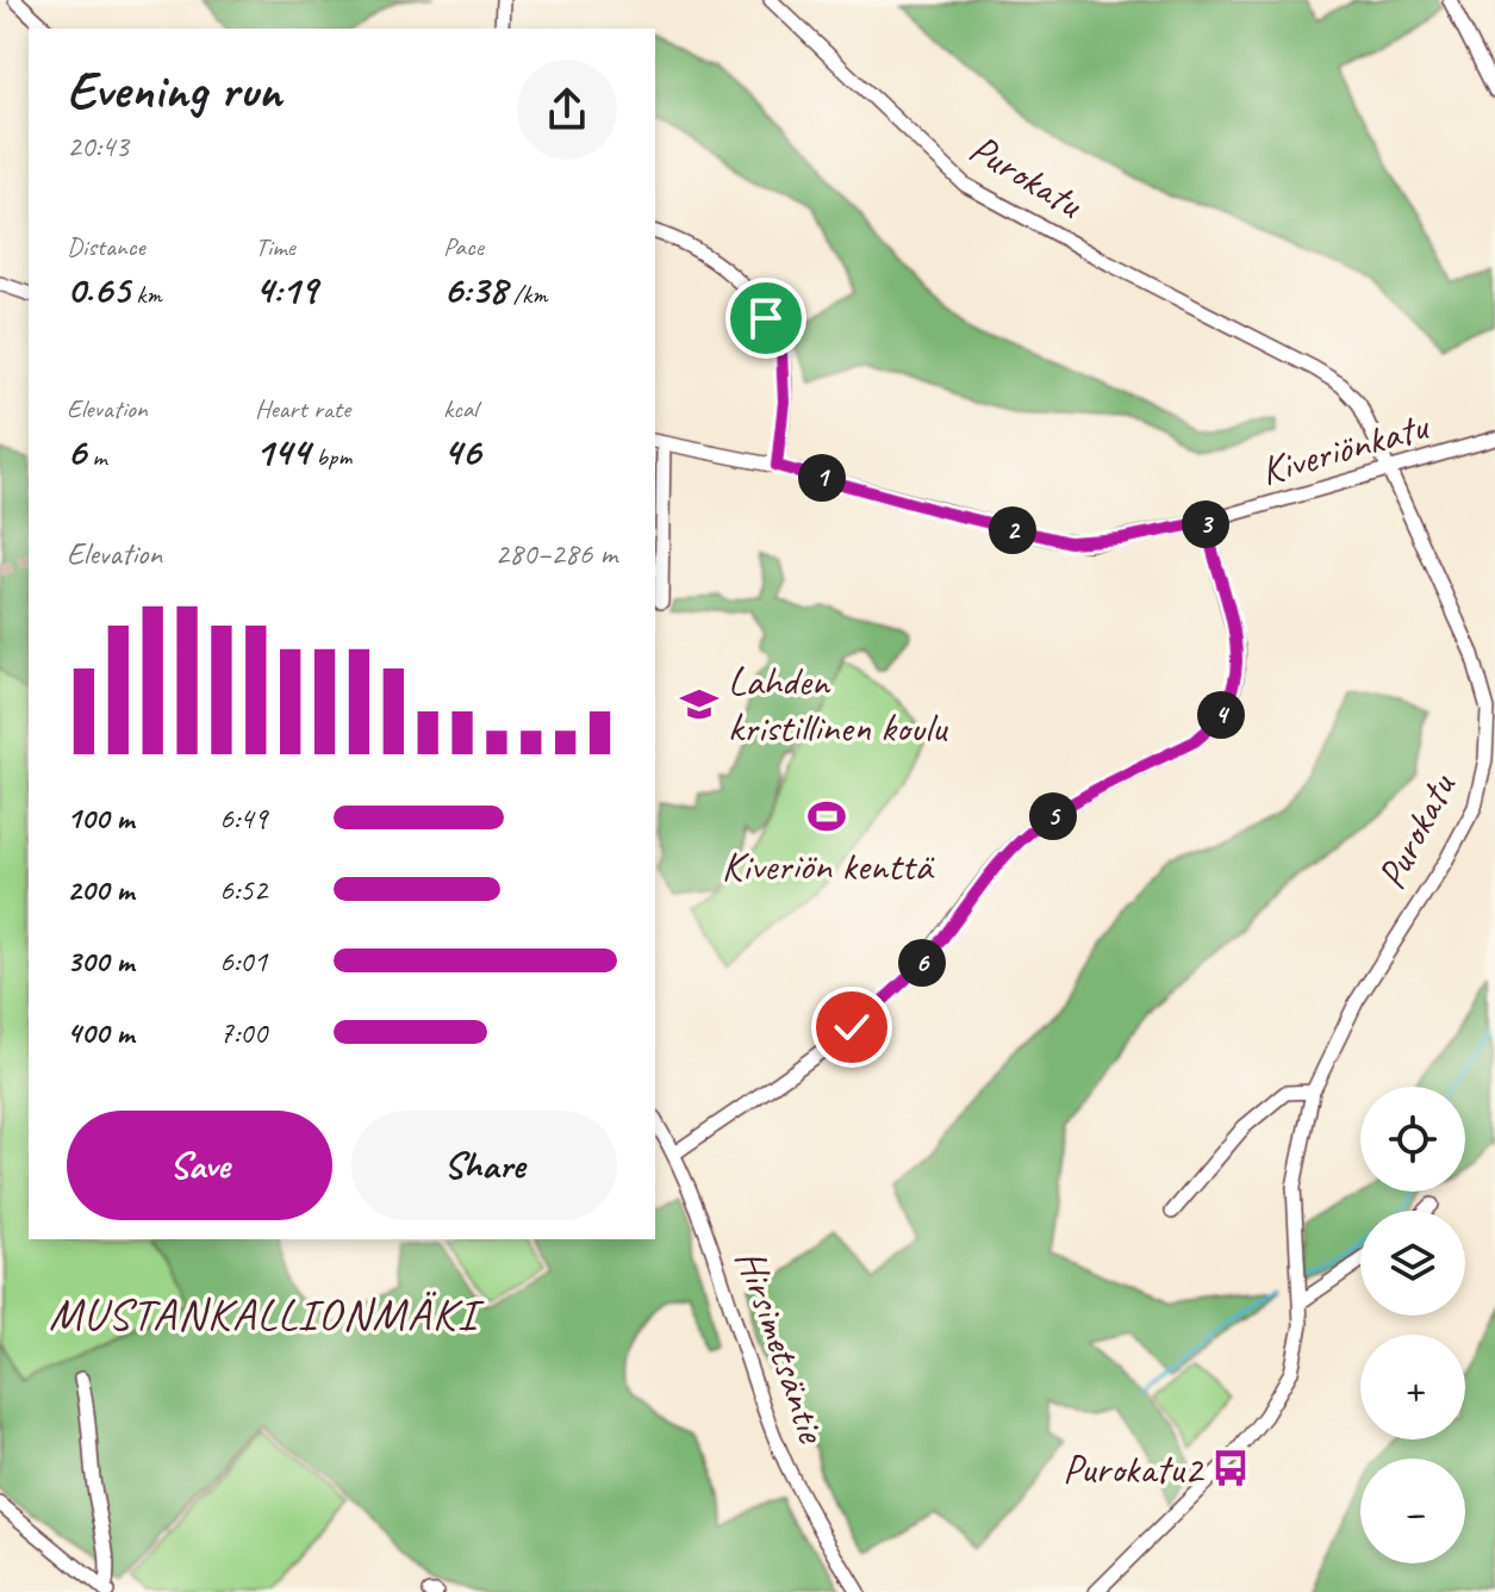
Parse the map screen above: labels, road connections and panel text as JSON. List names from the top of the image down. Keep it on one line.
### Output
{"streets":{"street":["Purokatu","Kiveriönkatu","Hirsimetsäntie"]},"crossings":[["Purokatu","Kiveriönkatu"]],"districts":["MUSTANKALLIONMÄKI"],"places":{"school or university":["Lahden kristillinen koulu"],"sports":["Kiveriön kenttä"],"bus stop":["Purokatu2"]},"page":{"heading":["Evening run","20:43"],"stats":[["Distance","0.65 km"],["Time","4:19"],["Pace","6:38 /km"],["Elevation","6 m"],["Heart rate","144 bpm"],["kcal","46"]],"pins":["1","3","2","4","5","6"],"chart":["Elevation","280–286 m"],"list":[{"name":"100 m","note":"6:49"},{"name":"200 m","note":"6:52"},{"name":"300 m","note":"6:01"},{"name":"400 m","note":"7:00"}],"map_buttons":["+","−"],"buttons":["Save","Share"]}}
